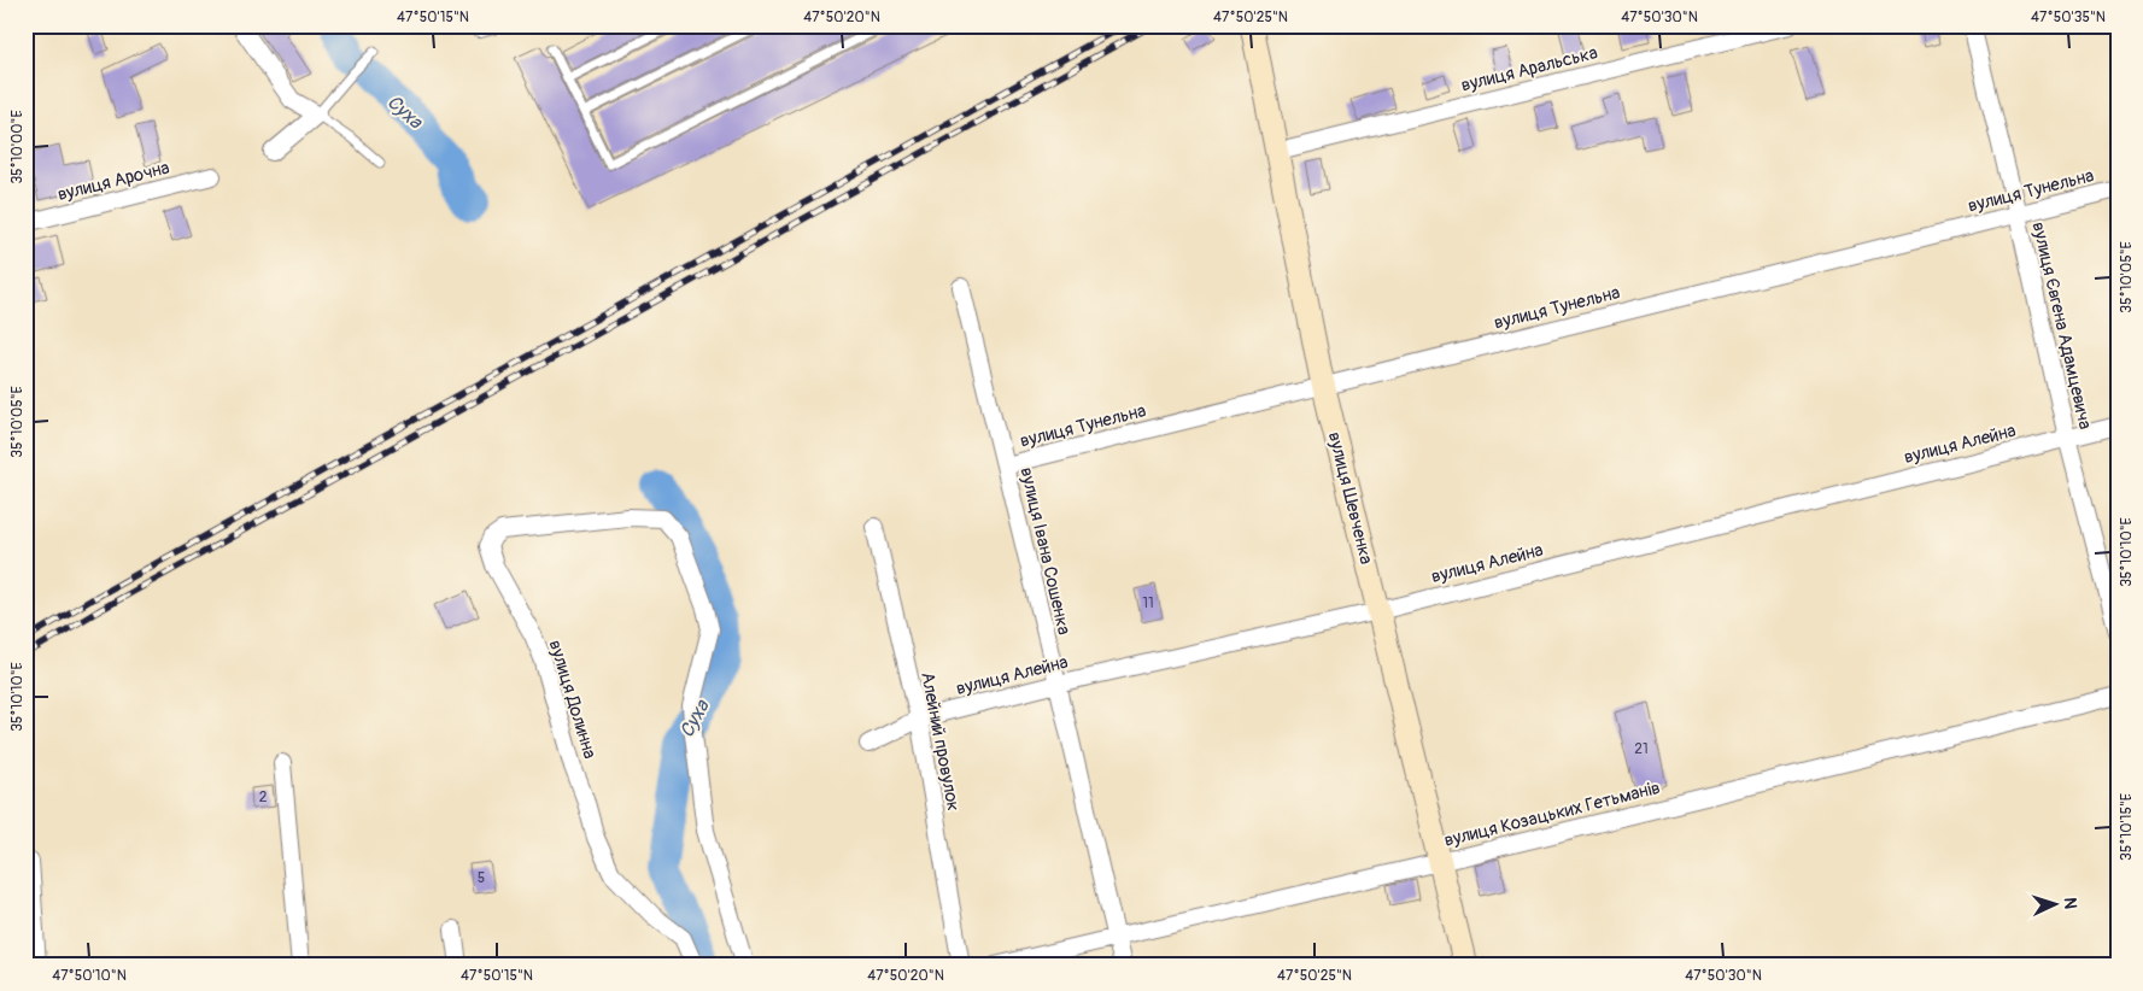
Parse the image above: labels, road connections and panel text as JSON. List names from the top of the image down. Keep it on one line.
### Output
{"streets":{"street":["вулиця Аральська","вулиця Арочна","вулиця Тунельна","вулиця Євгена Адамцевича","вулиця Алейна","вулиця Шевченка","вулиця Івана Сошенка","вулиця Долинна","Алейний провулок","вулиця Козацьких Гетьманів"]},"crossings":[["вулиця Аральська","вулиця Шевченка"],["вулиця Тунельна","вулиця Євгена Адамцевича"],["вулиця Тунельна","вулиця Шевченка"],["вулиця Тунельна","вулиця Івана Сошенка"],["вулиця Євгена Адамцевича","вулиця Алейна"],["вулиця Алейна","вулиця Шевченка"],["вулиця Алейна","вулиця Івана Сошенка"],["вулиця Алейна","Алейний провулок"],["вулиця Шевченка","вулиця Козацьких Гетьманів"],["вулиця Івана Сошенка","вулиця Козацьких Гетьманів"]],"water":["Суха"],"house_numbers":["11","21","2","5"],"north":"right","coordinates":["47°50'15\"N","47°50'20\"N","47°50'25\"N","47°50'30\"N","47°50'35\"N","35°10'00\"E","35°10'05\"E","35°10'10\"E","35°10'15\"E","47°50'10\"N"]}
